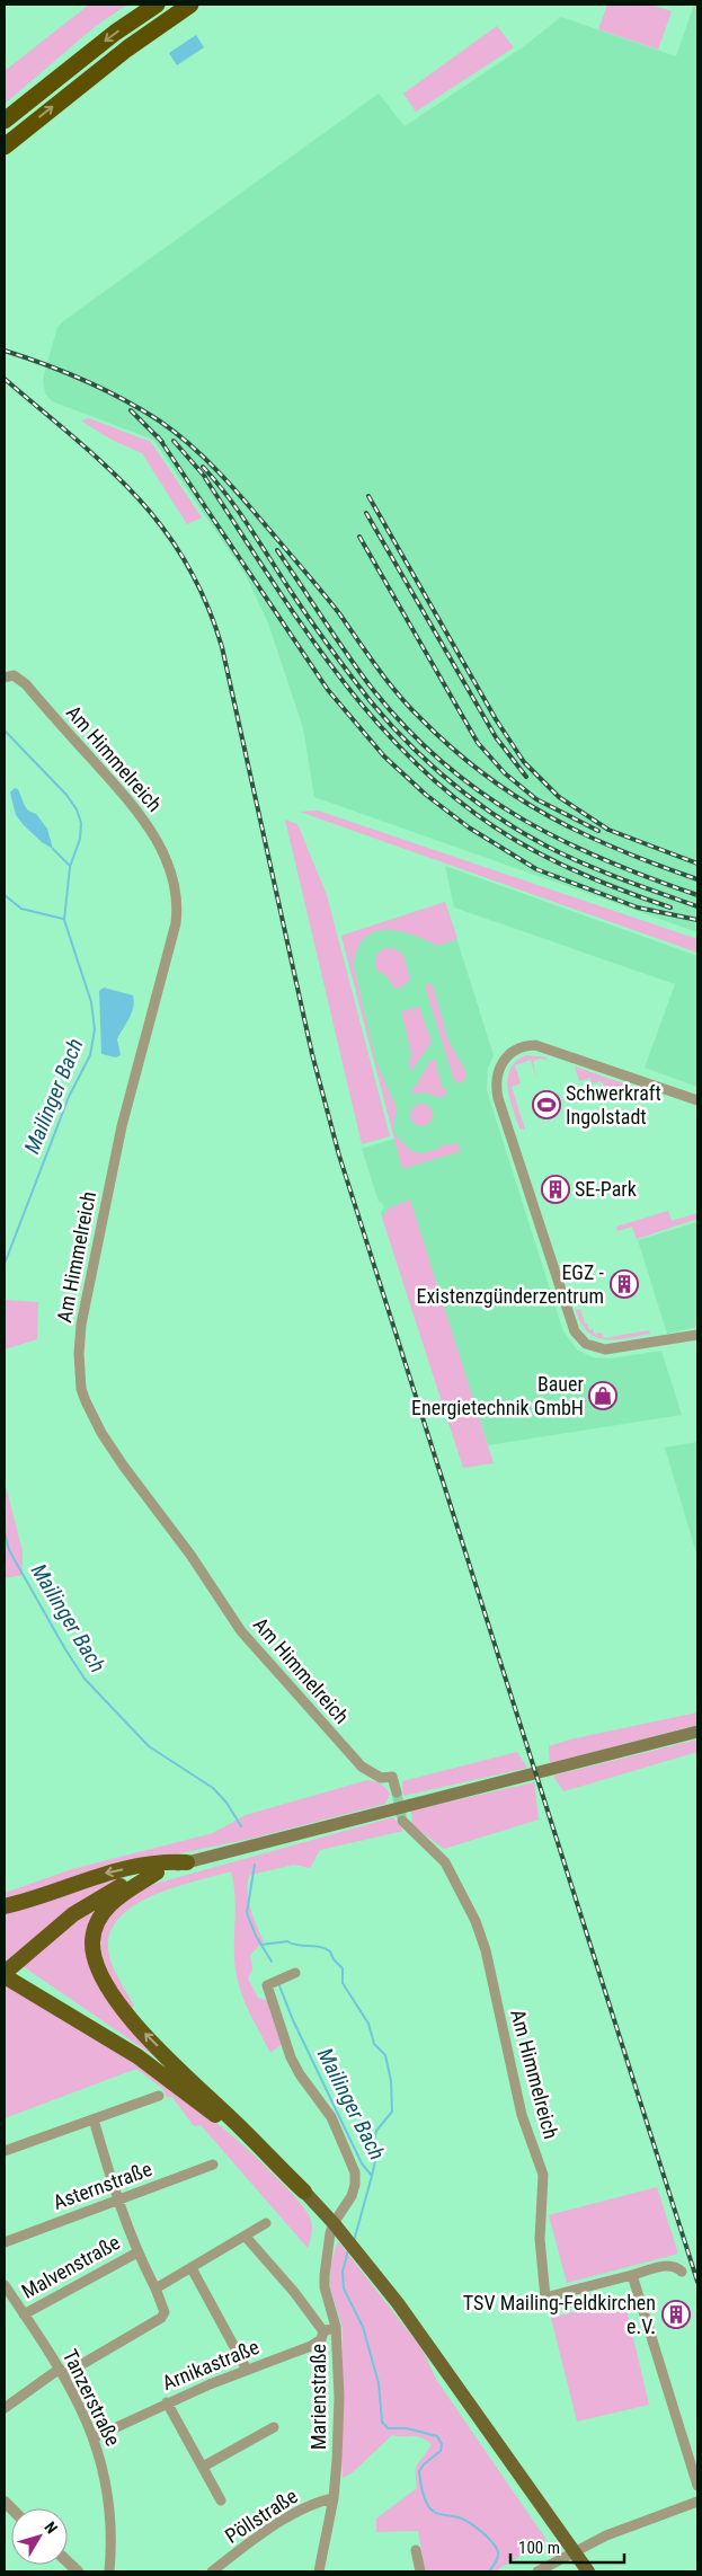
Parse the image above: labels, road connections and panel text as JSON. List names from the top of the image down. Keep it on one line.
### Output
{"streets":{"street":["Am Himmelreich","Asternstraße","Malvenstraße","Arnikastraße","Marienstraße","Tanzerstraße","Pöllstraße"]},"crossings":[["Malvenstraße","Tanzerstraße"],["Arnikastraße","Marienstraße"],["Arnikastraße","Tanzerstraße"],["Marienstraße","Pöllstraße"]],"water":["Mailinger Bach"],"places":{"sports":["Schwerkraft Ingolstadt"],"building":["SE-Park","EGZ - Existenzgünderzentrum","TSV Mailing-Feldkirchen e.V."],"shop":["Bauer Energietechnik GmbH"]},"scale_bar":"100 m","north":"top right"}
